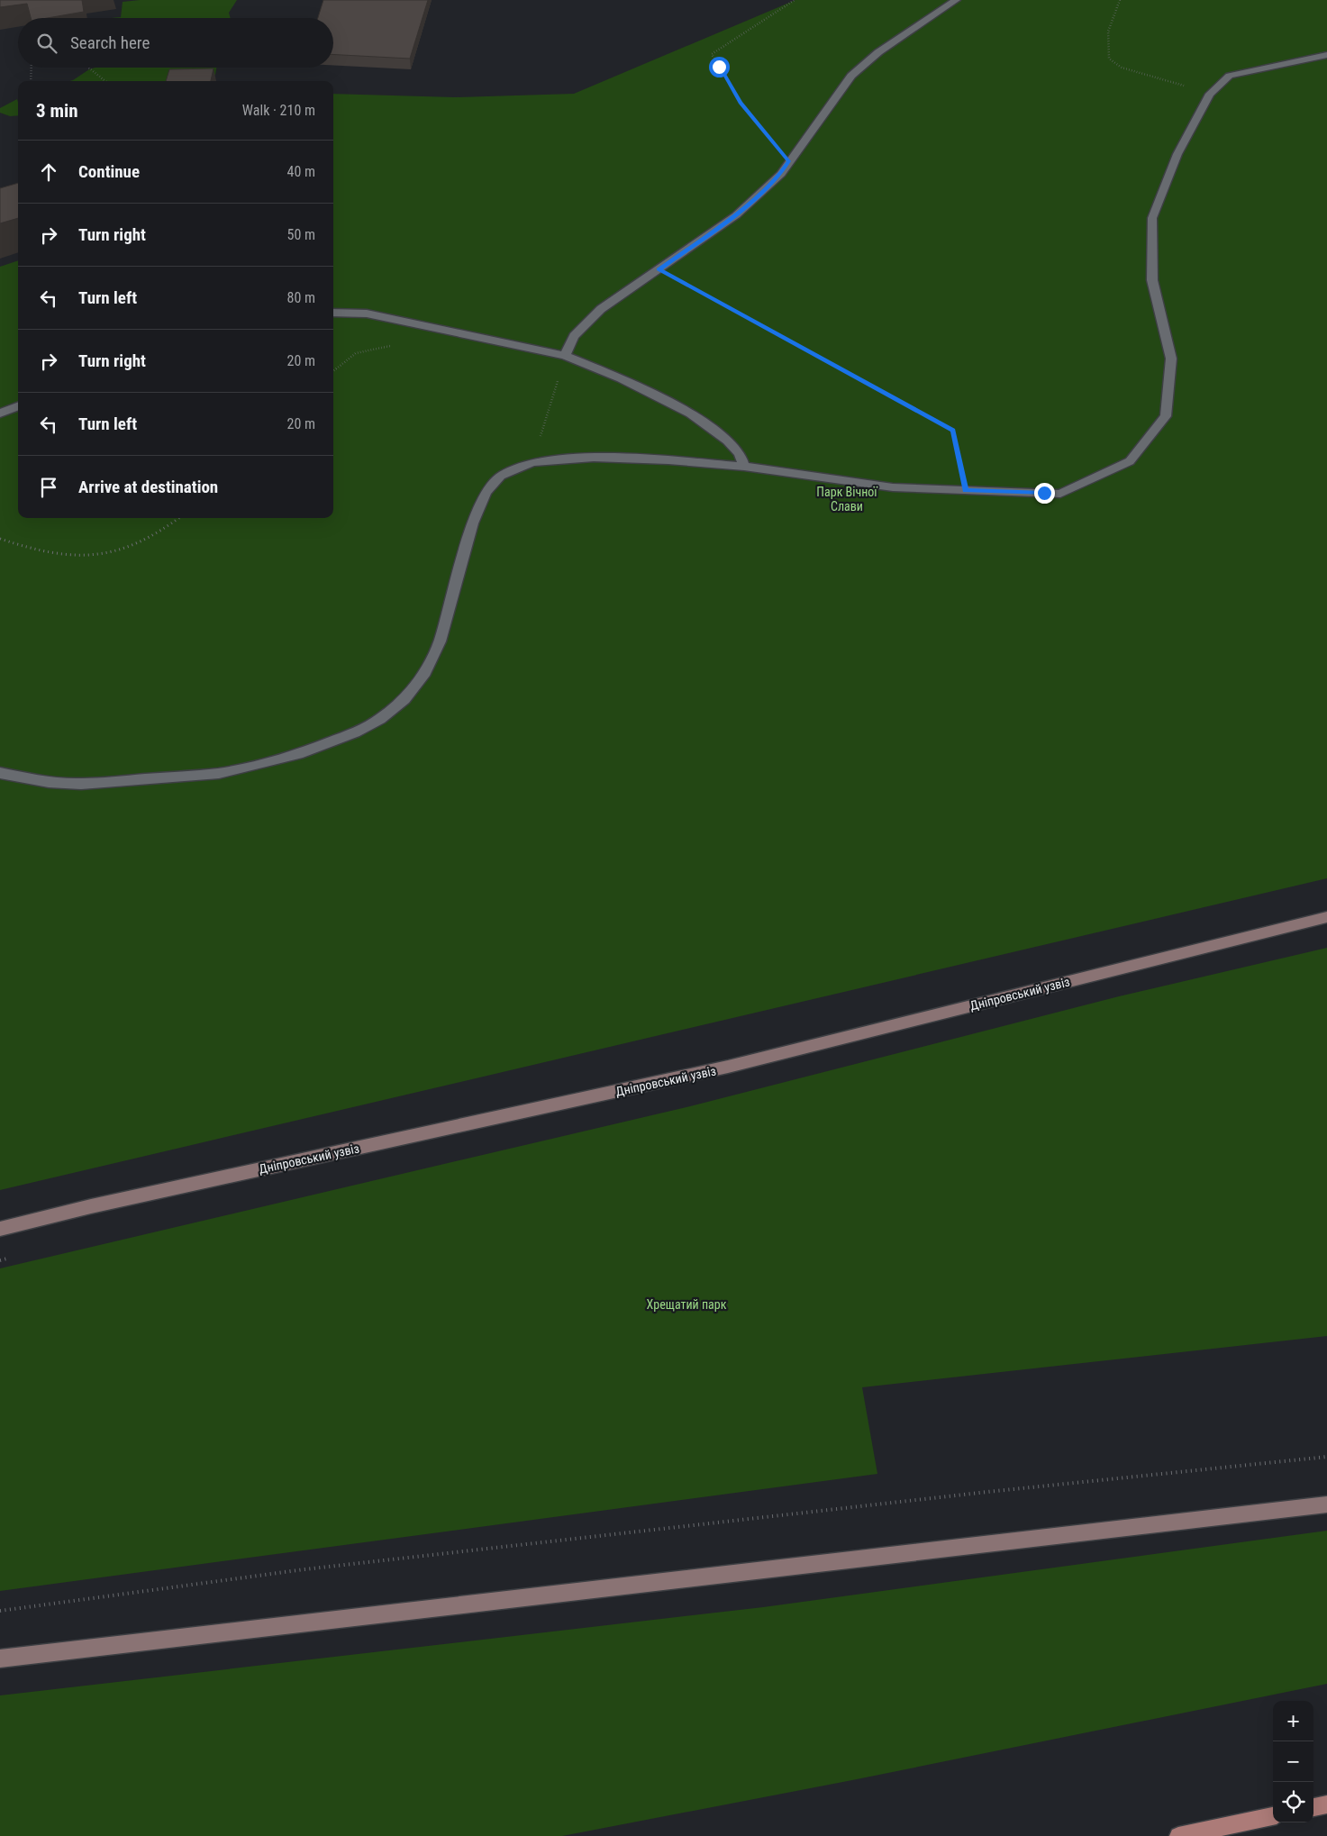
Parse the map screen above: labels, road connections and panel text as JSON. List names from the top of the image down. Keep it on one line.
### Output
{"streets":{"main road":["Дніпровський узвіз"]},"parks":["Парк Вічної Слави","Хрещатий парк"],"page":{"search":"Search here","heading":["3 min","Walk · 210 m"],"list":[["Continue","40 m"],["Turn right","50 m"],["Turn left","80 m"],["Turn right","20 m"],["Turn left","20 m"],"Arrive at destination"],"map_buttons":["+","−"]}}
